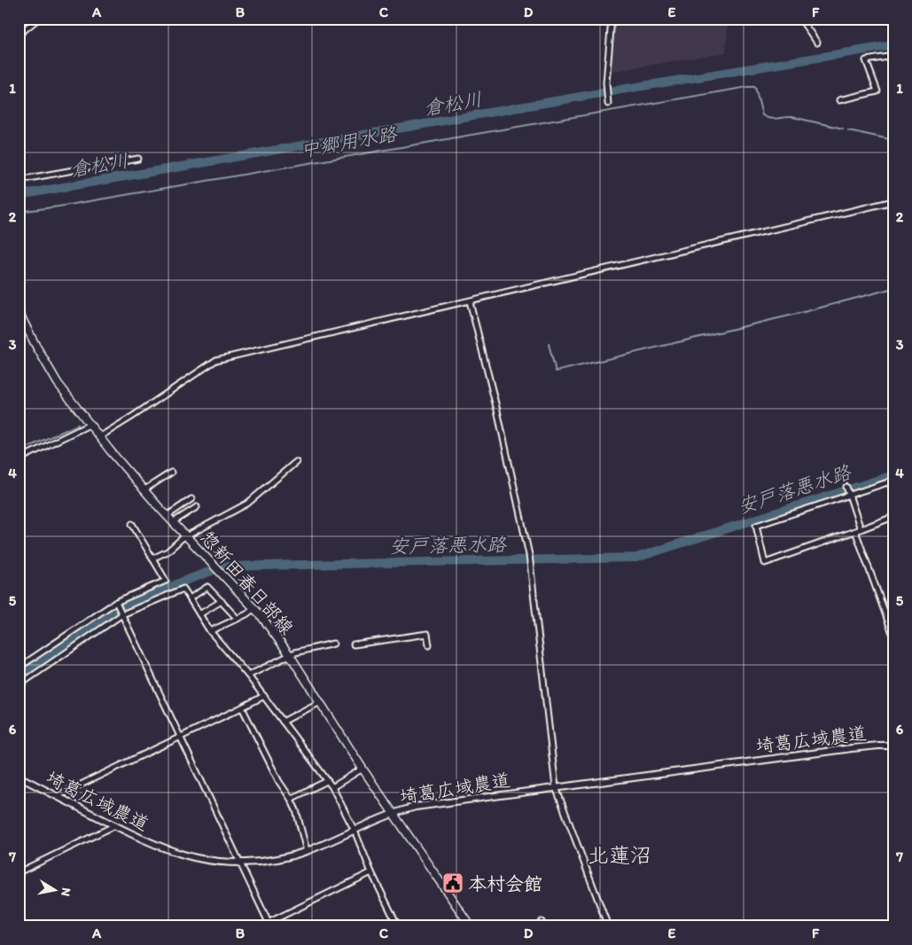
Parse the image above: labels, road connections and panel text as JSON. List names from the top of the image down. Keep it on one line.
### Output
{"streets":{"main road":["惣新田春日部線"],"street":["埼葛広域農道"]},"crossings":[["惣新田春日部線","埼葛広域農道"]],"districts":["北蓮沼"],"water":["倉松川","中郷用水路","安戸落悪水路"],"places":{"public building":["本村会館"]},"north":"right","grid":{"columns":["A","B","C","D","E","F"],"rows":["1","2","3","4","5","6","7"]}}
